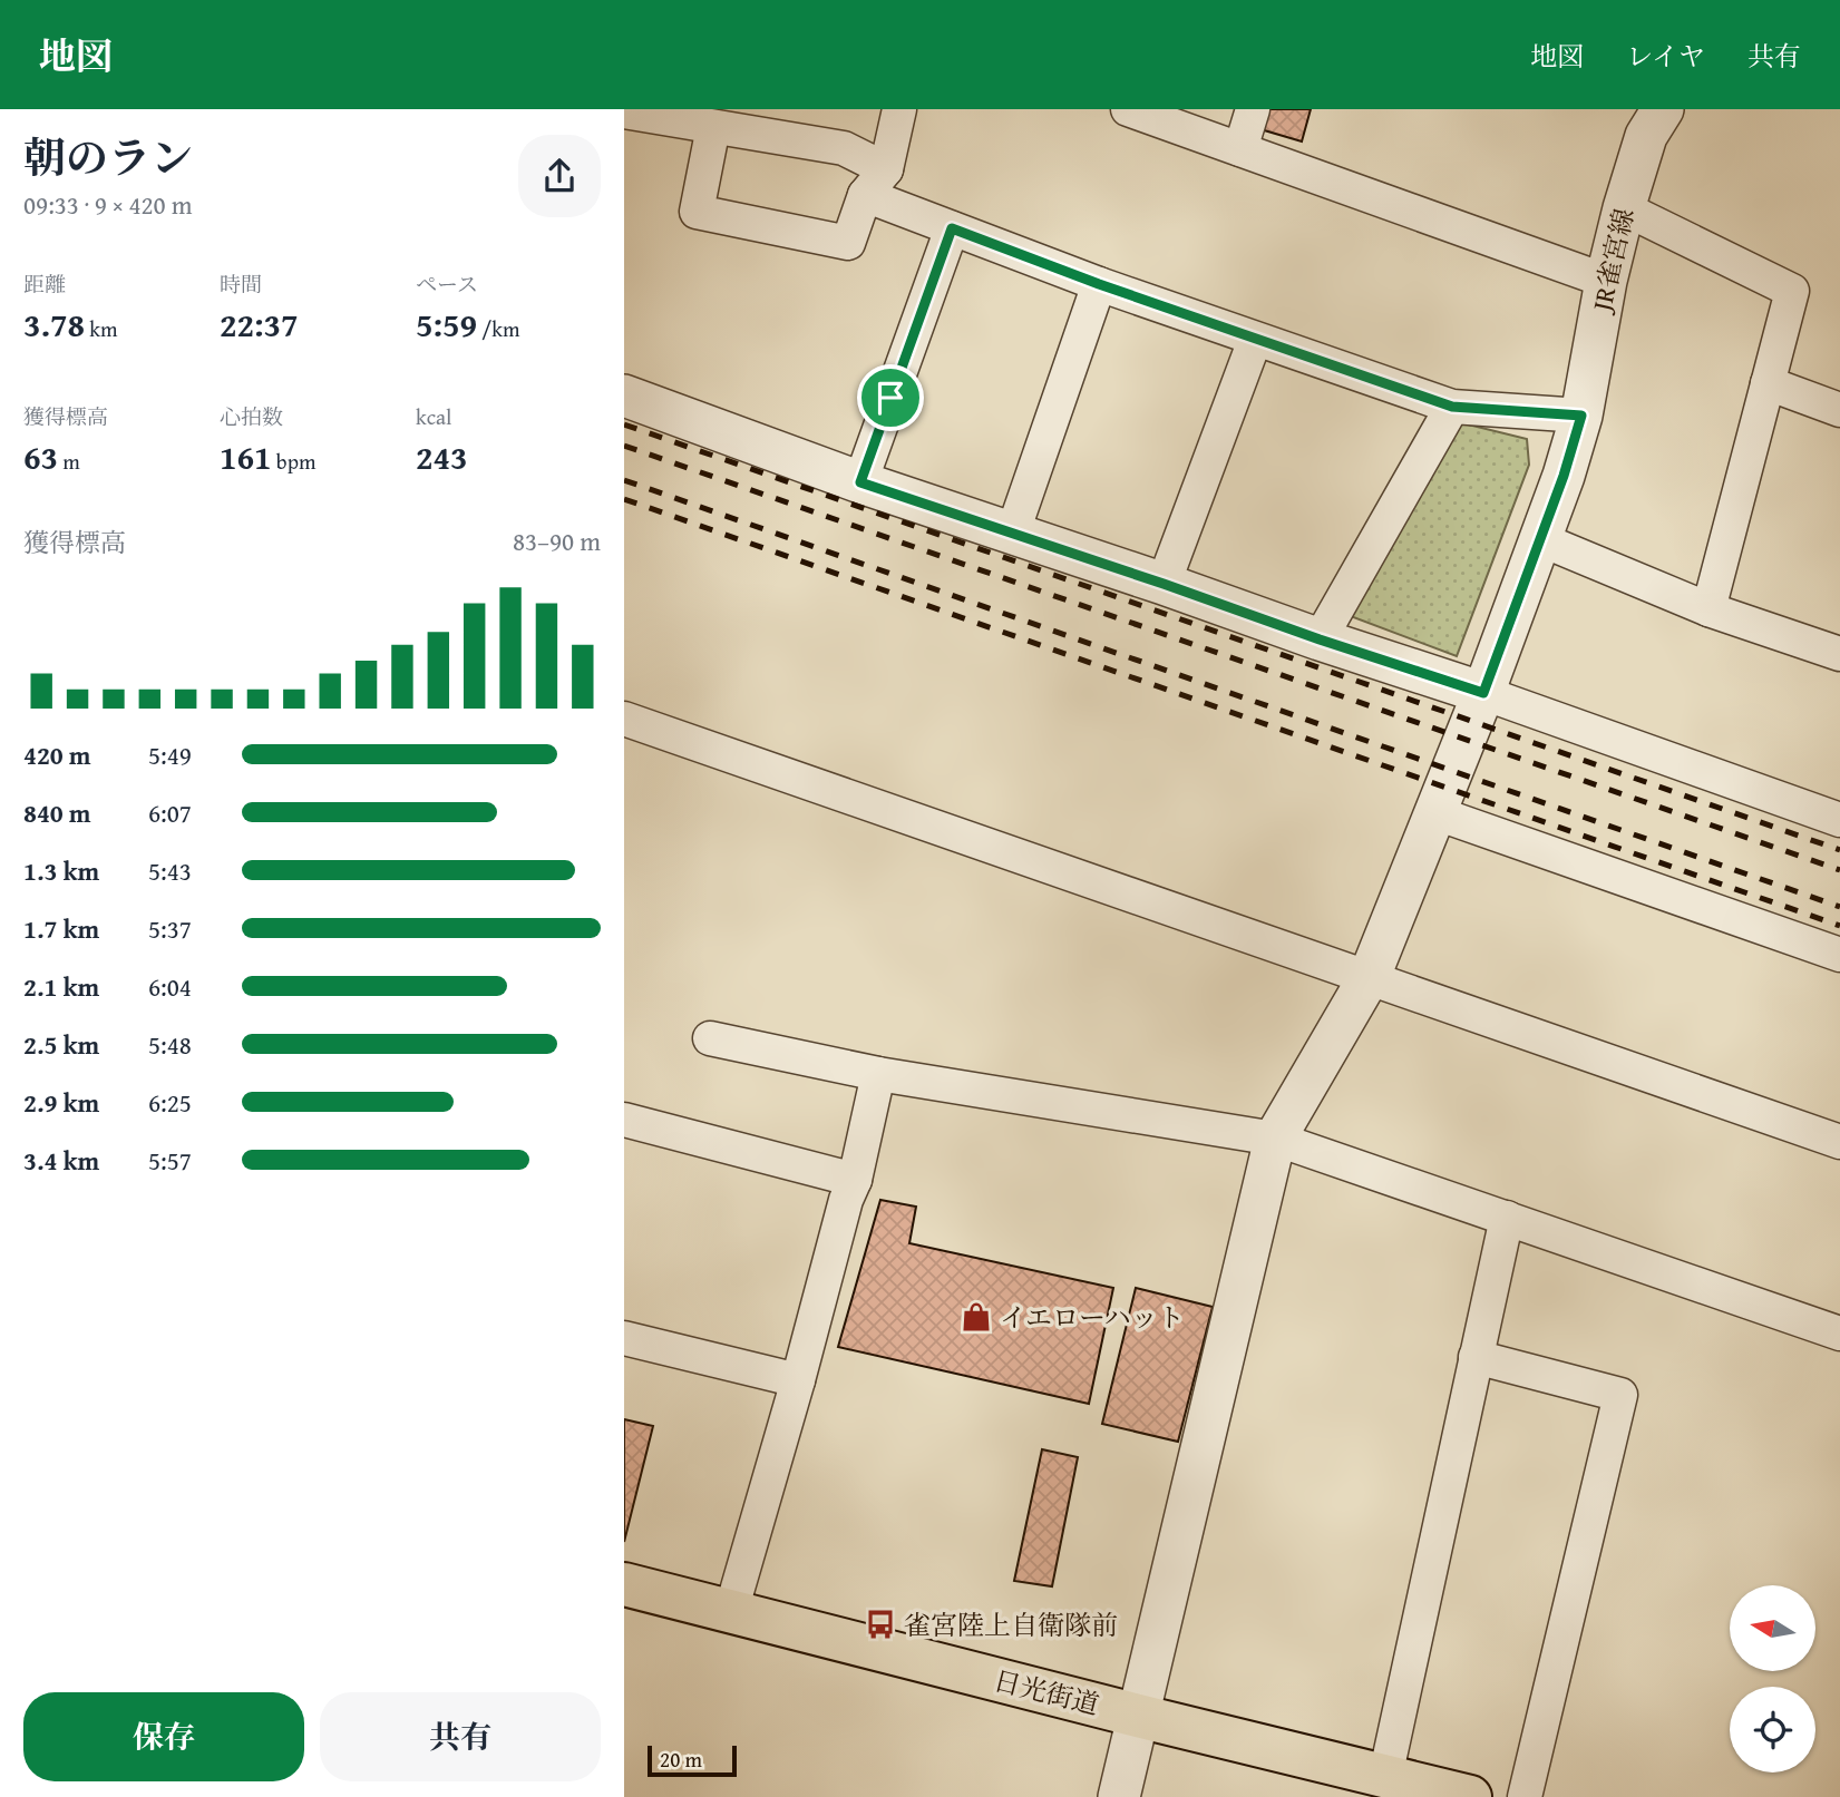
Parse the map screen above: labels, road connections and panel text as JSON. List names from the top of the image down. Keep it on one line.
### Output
{"streets":{"highway":["日光街道"],"street":["JR雀宮線"]},"crossings":[["JR雀宮線","日光街道"]],"places":{"shop":["イエローハット"],"bus stop":["雀宮陸上自衛隊前"]},"scale_bar":"20 m","north":"left","page":{"header":"地図","nav":["地図","レイヤ","共有"],"heading":["朝のラン","09:33 · 9 × 420 m"],"stats":[["距離","3.78 km"],["時間","22:37"],["ペース","5:59 /km"],["獲得標高","63 m"],["心拍数","161 bpm"],["kcal","243"]],"chart":["獲得標高","83–90 m"],"list":[{"name":"420 m","note":"5:49"},{"name":"840 m","note":"6:07"},{"name":"1.3 km","note":"5:43"},{"name":"1.7 km","note":"5:37"},{"name":"2.1 km","note":"6:04"},{"name":"2.5 km","note":"5:48"},{"name":"2.9 km","note":"6:25"},{"name":"3.4 km","note":"5:57"}],"buttons":["保存","共有"],"scale":"20 m"}}
